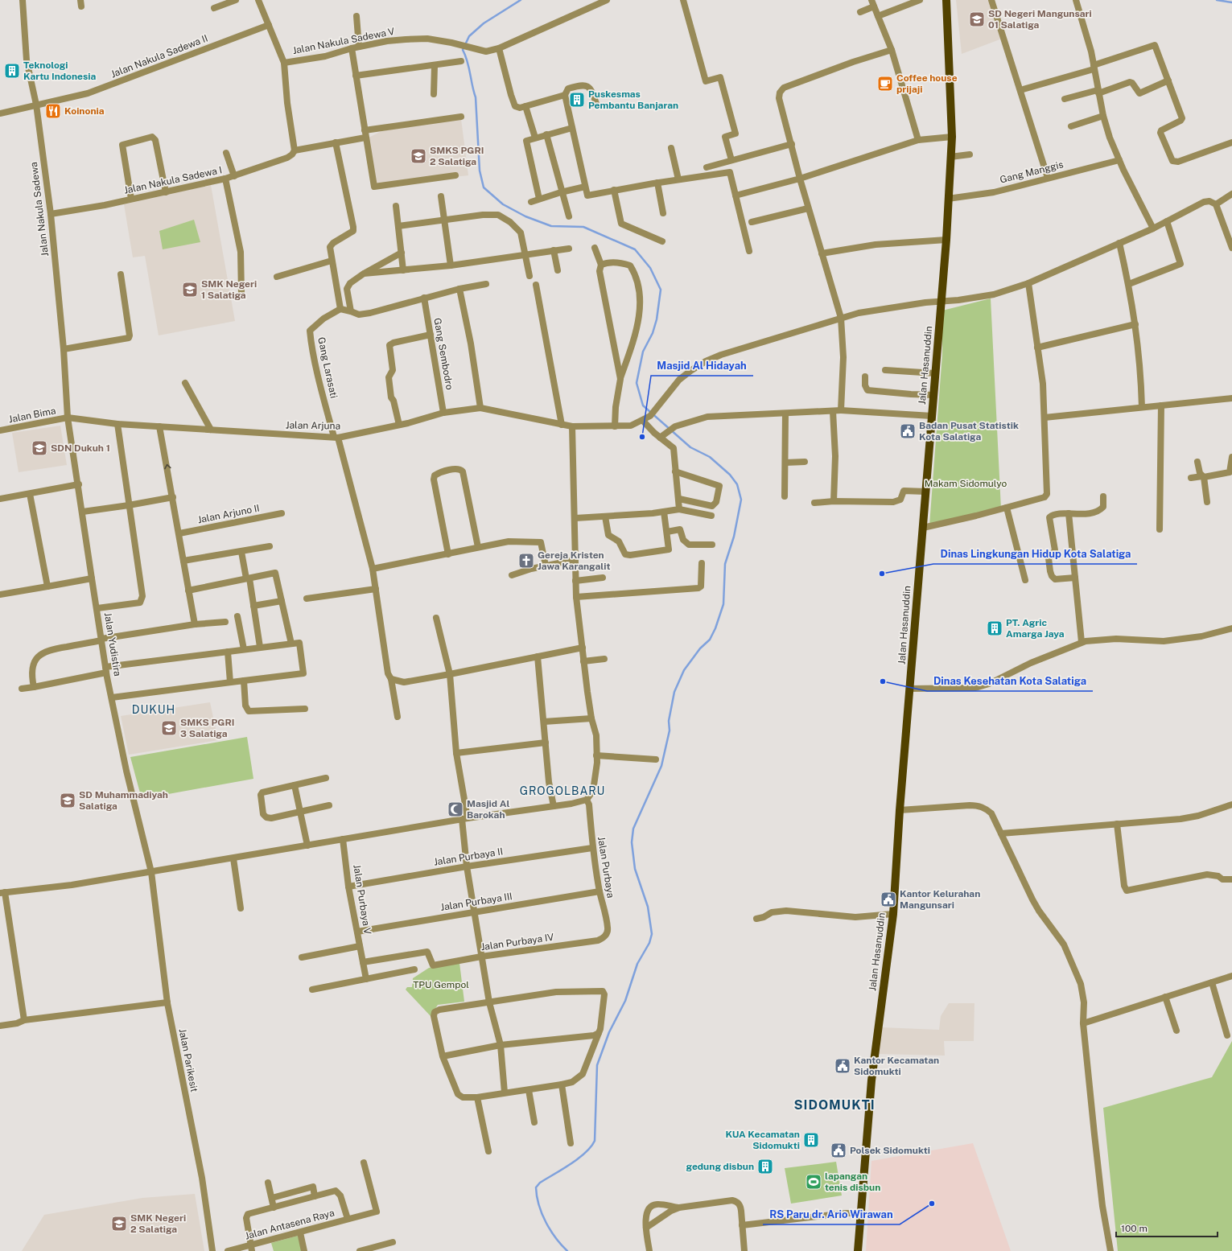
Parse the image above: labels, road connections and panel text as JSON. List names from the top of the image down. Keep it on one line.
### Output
{"streets":{"main road":["Jalan Hasanuddin"],"street":["Jalan Nakula Sadewa V","Jalan Nakula Sadewa II","Gang Manggis","Jalan Nakula Sadewa I","Jalan Nakula Sadewa","Gang Sembodro","Gang Larasati","Jalan Bima","Jalan Arjuna","Jalan Arjuno II","Jalan Yudistira","Jalan Purbaya II","Jalan Purbaya","Jalan Purbaya V","Jalan Purbaya III","Jalan Purbaya IV","Jalan Parikesit","Jalan Antasena Raya"]},"crossings":[["Jalan Nakula Sadewa II","Jalan Nakula Sadewa"],["Gang Manggis","Jalan Hasanuddin"],["Jalan Nakula Sadewa I","Jalan Nakula Sadewa"],["Jalan Nakula Sadewa","Jalan Bima"],["Jalan Nakula Sadewa","Jalan Arjuna"],["Jalan Nakula Sadewa","Jalan Yudistira"],["Gang Sembodro","Jalan Arjuna"],["Jalan Hasanuddin","Jalan Arjuna"],["Gang Larasati","Jalan Arjuna"],["Jalan Bima","Jalan Arjuna"],["Jalan Bima","Jalan Yudistira"],["Jalan Arjuna","Jalan Yudistira"],["Jalan Yudistira","Jalan Parikesit"],["Jalan Purbaya II","Jalan Purbaya"],["Jalan Purbaya II","Jalan Purbaya V"],["Jalan Purbaya","Jalan Purbaya III"],["Jalan Purbaya","Jalan Purbaya IV"],["Jalan Purbaya V","Jalan Purbaya III"],["Jalan Purbaya V","Jalan Purbaya IV"]],"districts":["DUKUH","GROGOLBARU","SIDOMUKTI"],"parks":["Makam Sidomulyo","TPU Gempol"],"places":{"school or university":["SD Negeri Mangunsari 01 Salatiga","SMKS PGRI 2 Salatiga","SMK Negeri 1 Salatiga","SDN Dukuh 1","SMKS PGRI 3 Salatiga","SD Muhammadiyah Salatiga","SMK Negeri 2 Salatiga"],"building":["Teknologi Kartu Indonesia","Puskesmas Pembantu Banjaran","PT. Agric Amarga Jaya","KUA Kecamatan Sidomukti","gedung disbun"],"cafe":["Coffee house prijaji"],"restaurant":["Koinonia"],"public building":["Badan Pusat Statistik Kota Salatiga","Kantor Kelurahan Mangunsari","Kantor Kecamatan Sidomukti","Polsek Sidomukti"],"other":["Masjid Al Hidayah","Dinas Lingkungan Hidup Kota Salatiga","Dinas Kesehatan Kota Salatiga","RS Paru dr. Ario Wirawan"],"church":["Gereja Kristen Jawa Karangalit"],"mosque":["Masjid Al Barokah"],"sports":["lapangan tenis disbun"]},"scale_bar":"100 m"}
